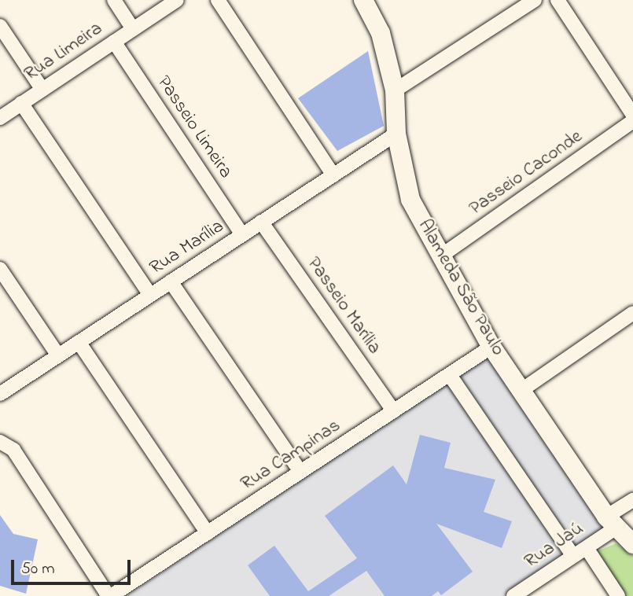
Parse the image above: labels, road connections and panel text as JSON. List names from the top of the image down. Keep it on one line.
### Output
{"streets":{"street":["Rua Limeira","Passeio Limeira","Passeio Caconde","Rua Marília","Alameda São Paulo","Passeio Marília","Rua Campinas","Rua Jaú"]},"crossings":[["Rua Limeira","Passeio Limeira"],["Passeio Limeira","Rua Marília"],["Passeio Caconde","Alameda São Paulo"],["Rua Marília","Alameda São Paulo"],["Rua Marília","Passeio Marília"],["Alameda São Paulo","Rua Campinas"],["Alameda São Paulo","Rua Jaú"],["Passeio Marília","Rua Campinas"]],"scale_bar":"50 m"}
